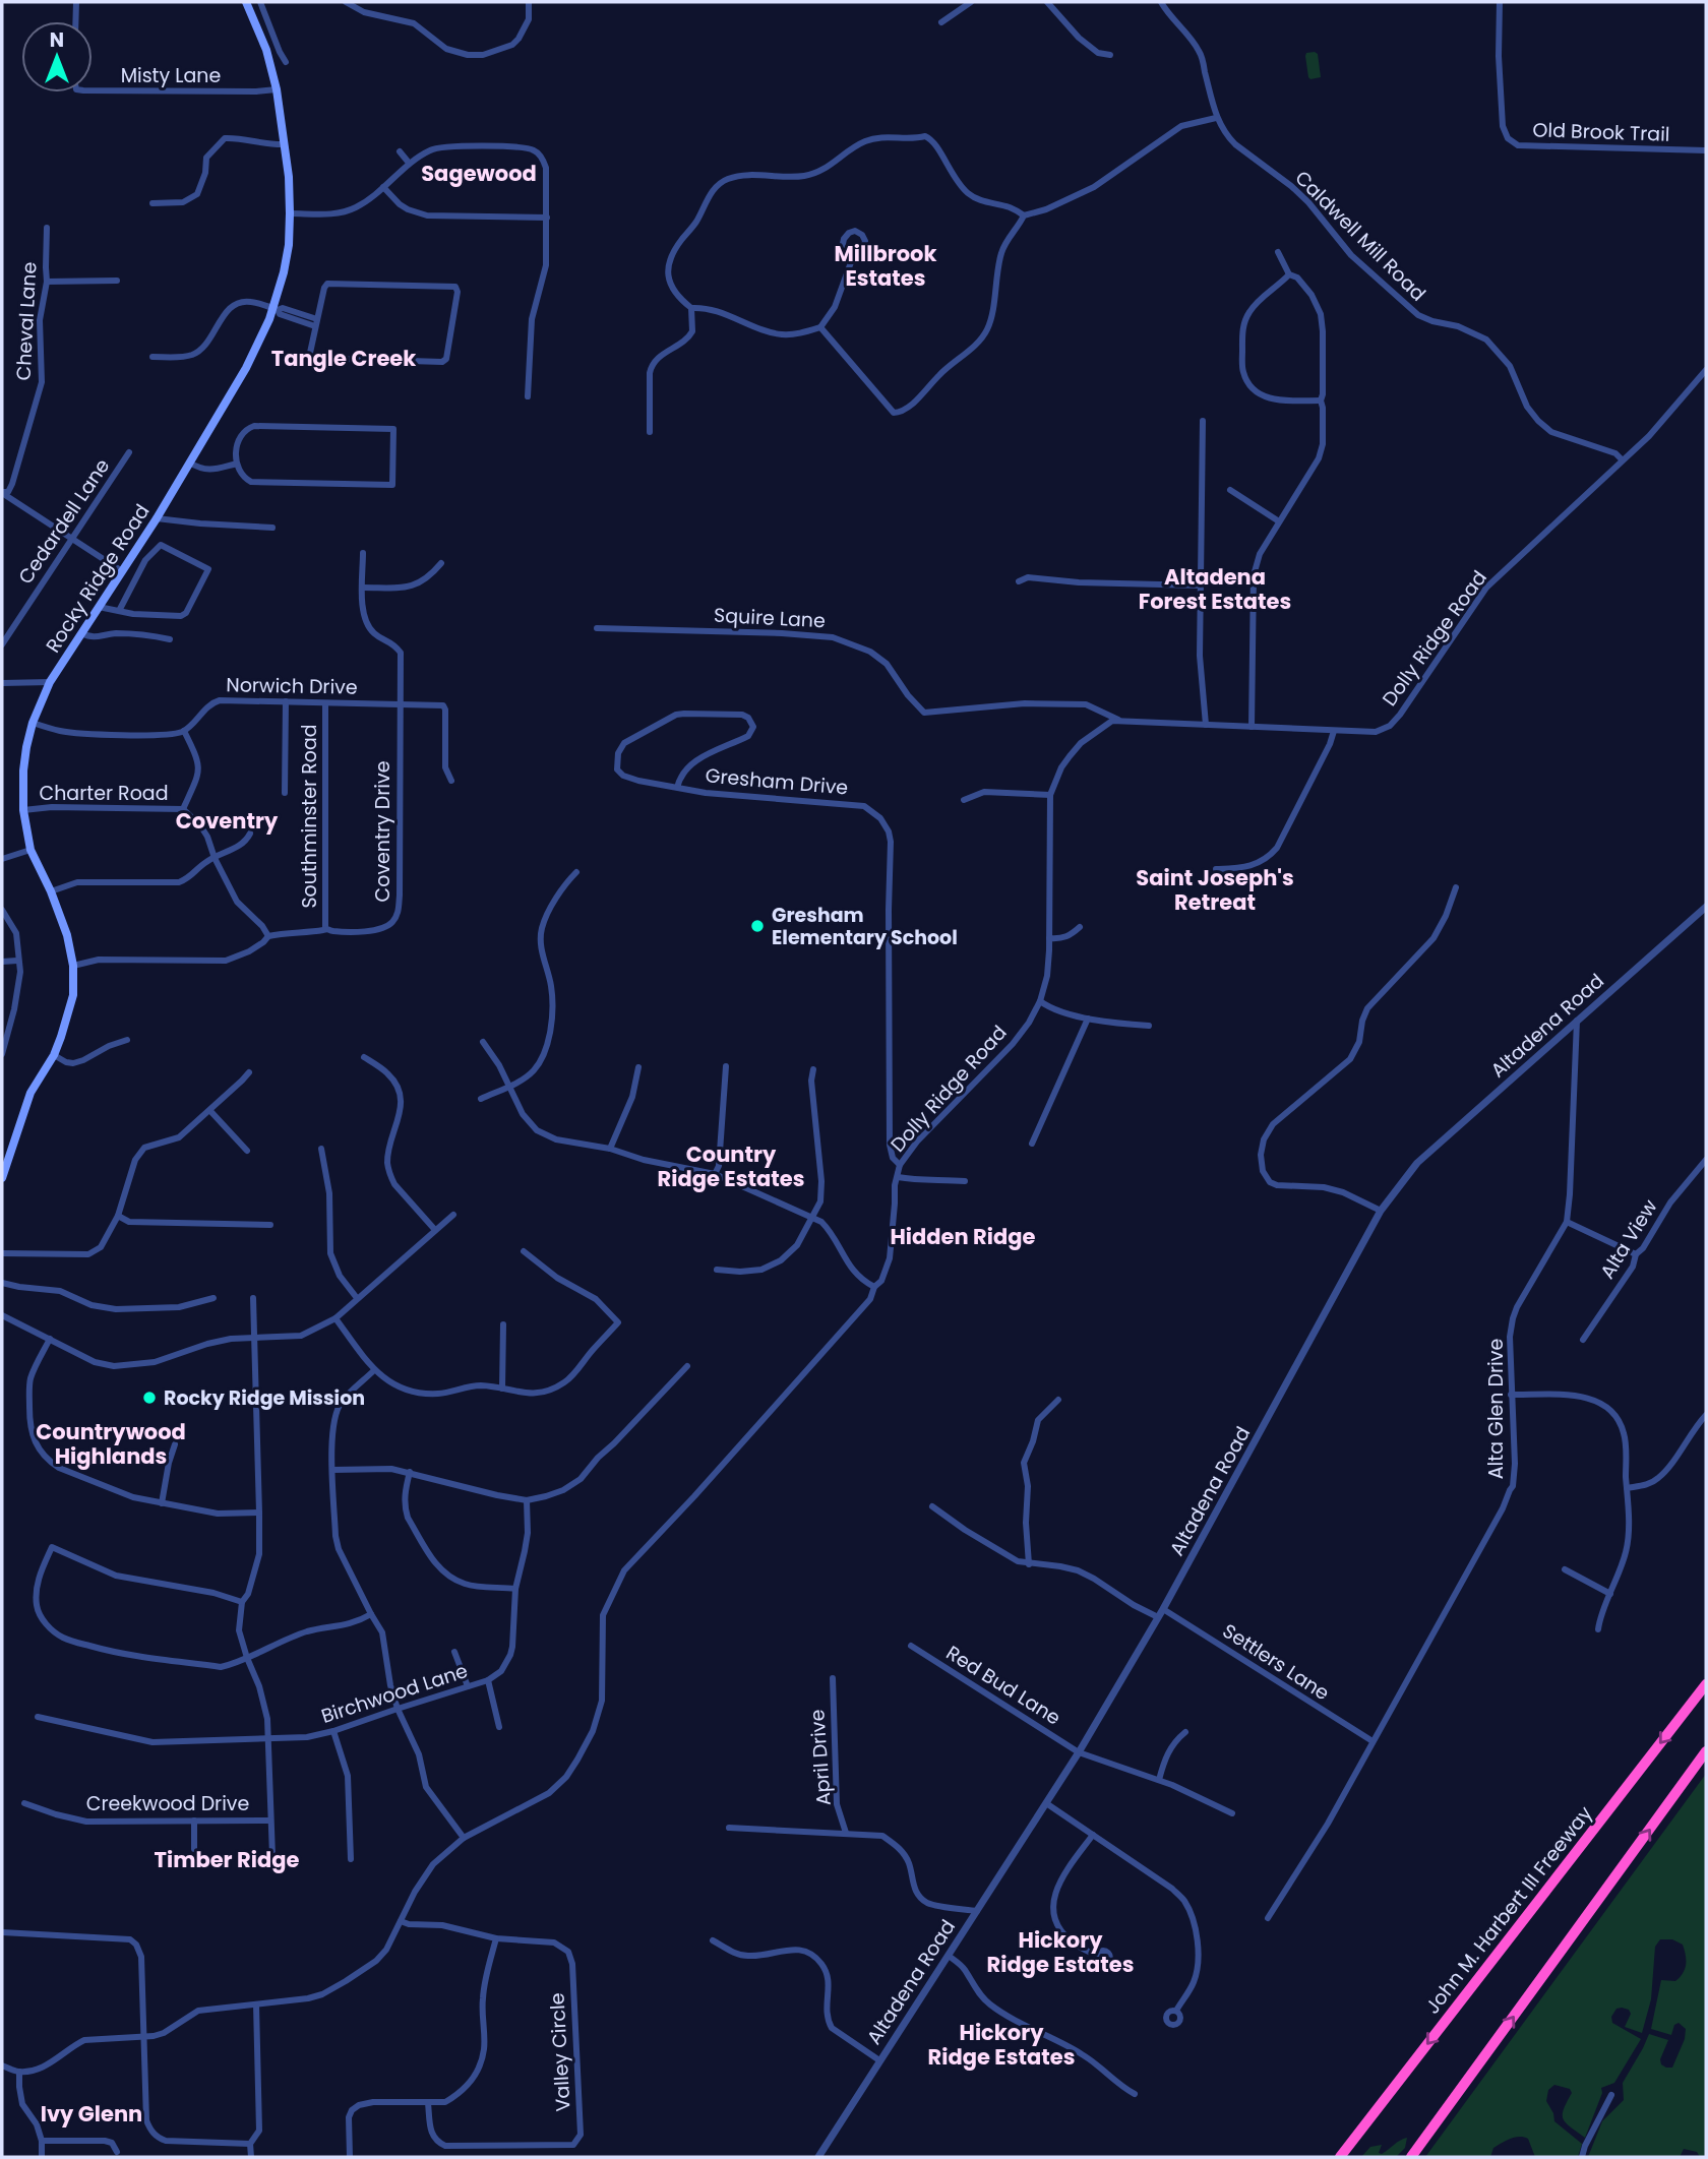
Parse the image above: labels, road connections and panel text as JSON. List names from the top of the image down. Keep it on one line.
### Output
{"streets":{"highway":["John M. Harbert III Freeway"],"main road":["Rocky Ridge Road"],"street":["Misty Lane","Old Brook Trail","Caldwell Mill Road","Cheval Lane","Cedardell Lane","Squire Lane","Dolly Ridge Road","Norwich Drive","Gresham Drive","Charter Road","Southminster Road","Coventry Drive","Altadena Road","Alta View","Alta Glen Drive","Settlers Lane","Red Bud Lane","Birchwood Lane","April Drive","Creekwood Drive","Valley Circle"]},"crossings":[["Misty Lane","Rocky Ridge Road"],["Caldwell Mill Road","Dolly Ridge Road"],["Rocky Ridge Road","Charter Road"],["Rocky Ridge Road","Coventry Drive"],["Squire Lane","Dolly Ridge Road"],["Dolly Ridge Road","Gresham Drive"],["Dolly Ridge Road","Valley Circle"],["Norwich Drive","Southminster Road"],["Norwich Drive","Coventry Drive"],["Southminster Road","Coventry Drive"],["Altadena Road","Alta Glen Drive"],["Altadena Road","Settlers Lane"],["Altadena Road","Red Bud Lane"],["Alta Glen Drive","Settlers Lane"]],"districts":["Sagewood","Millbrook Estates","Tangle Creek","Altadena Forest Estates","Coventry","Saint Joseph's Retreat","Country Ridge Estates","Hidden Ridge","Countrywood Highlands","Timber Ridge","Hickory Ridge Estates","Hickory Ridge Estates","Ivy Glenn"],"places":["Gresham Elementary School","Rocky Ridge Mission"],"north":"top"}
